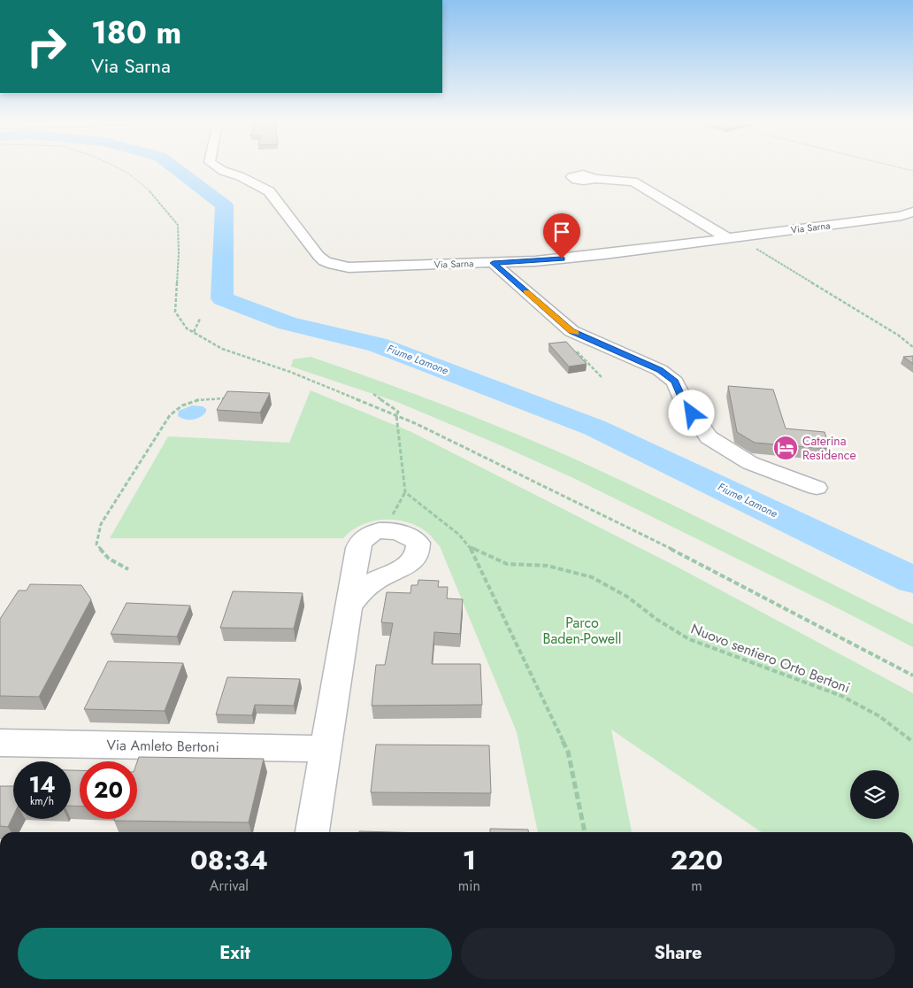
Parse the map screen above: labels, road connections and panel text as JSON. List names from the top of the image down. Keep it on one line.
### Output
{"streets":{"street":["Via Sarna","Via Amleto Bertoni"],"path":["Nuovo sentiero Orto Bertoni"]},"water":["Fiume Lamone"],"parks":["Parco Baden-Powell"],"places":{"hotel":["Caterina Residence"]},"page":{"turn":["180 m","Via Sarna"],"speed":"14 km/h","limit":"20","eta":["08:34","Arrival","1","min","220","m"],"buttons":["Exit","Share"]}}
